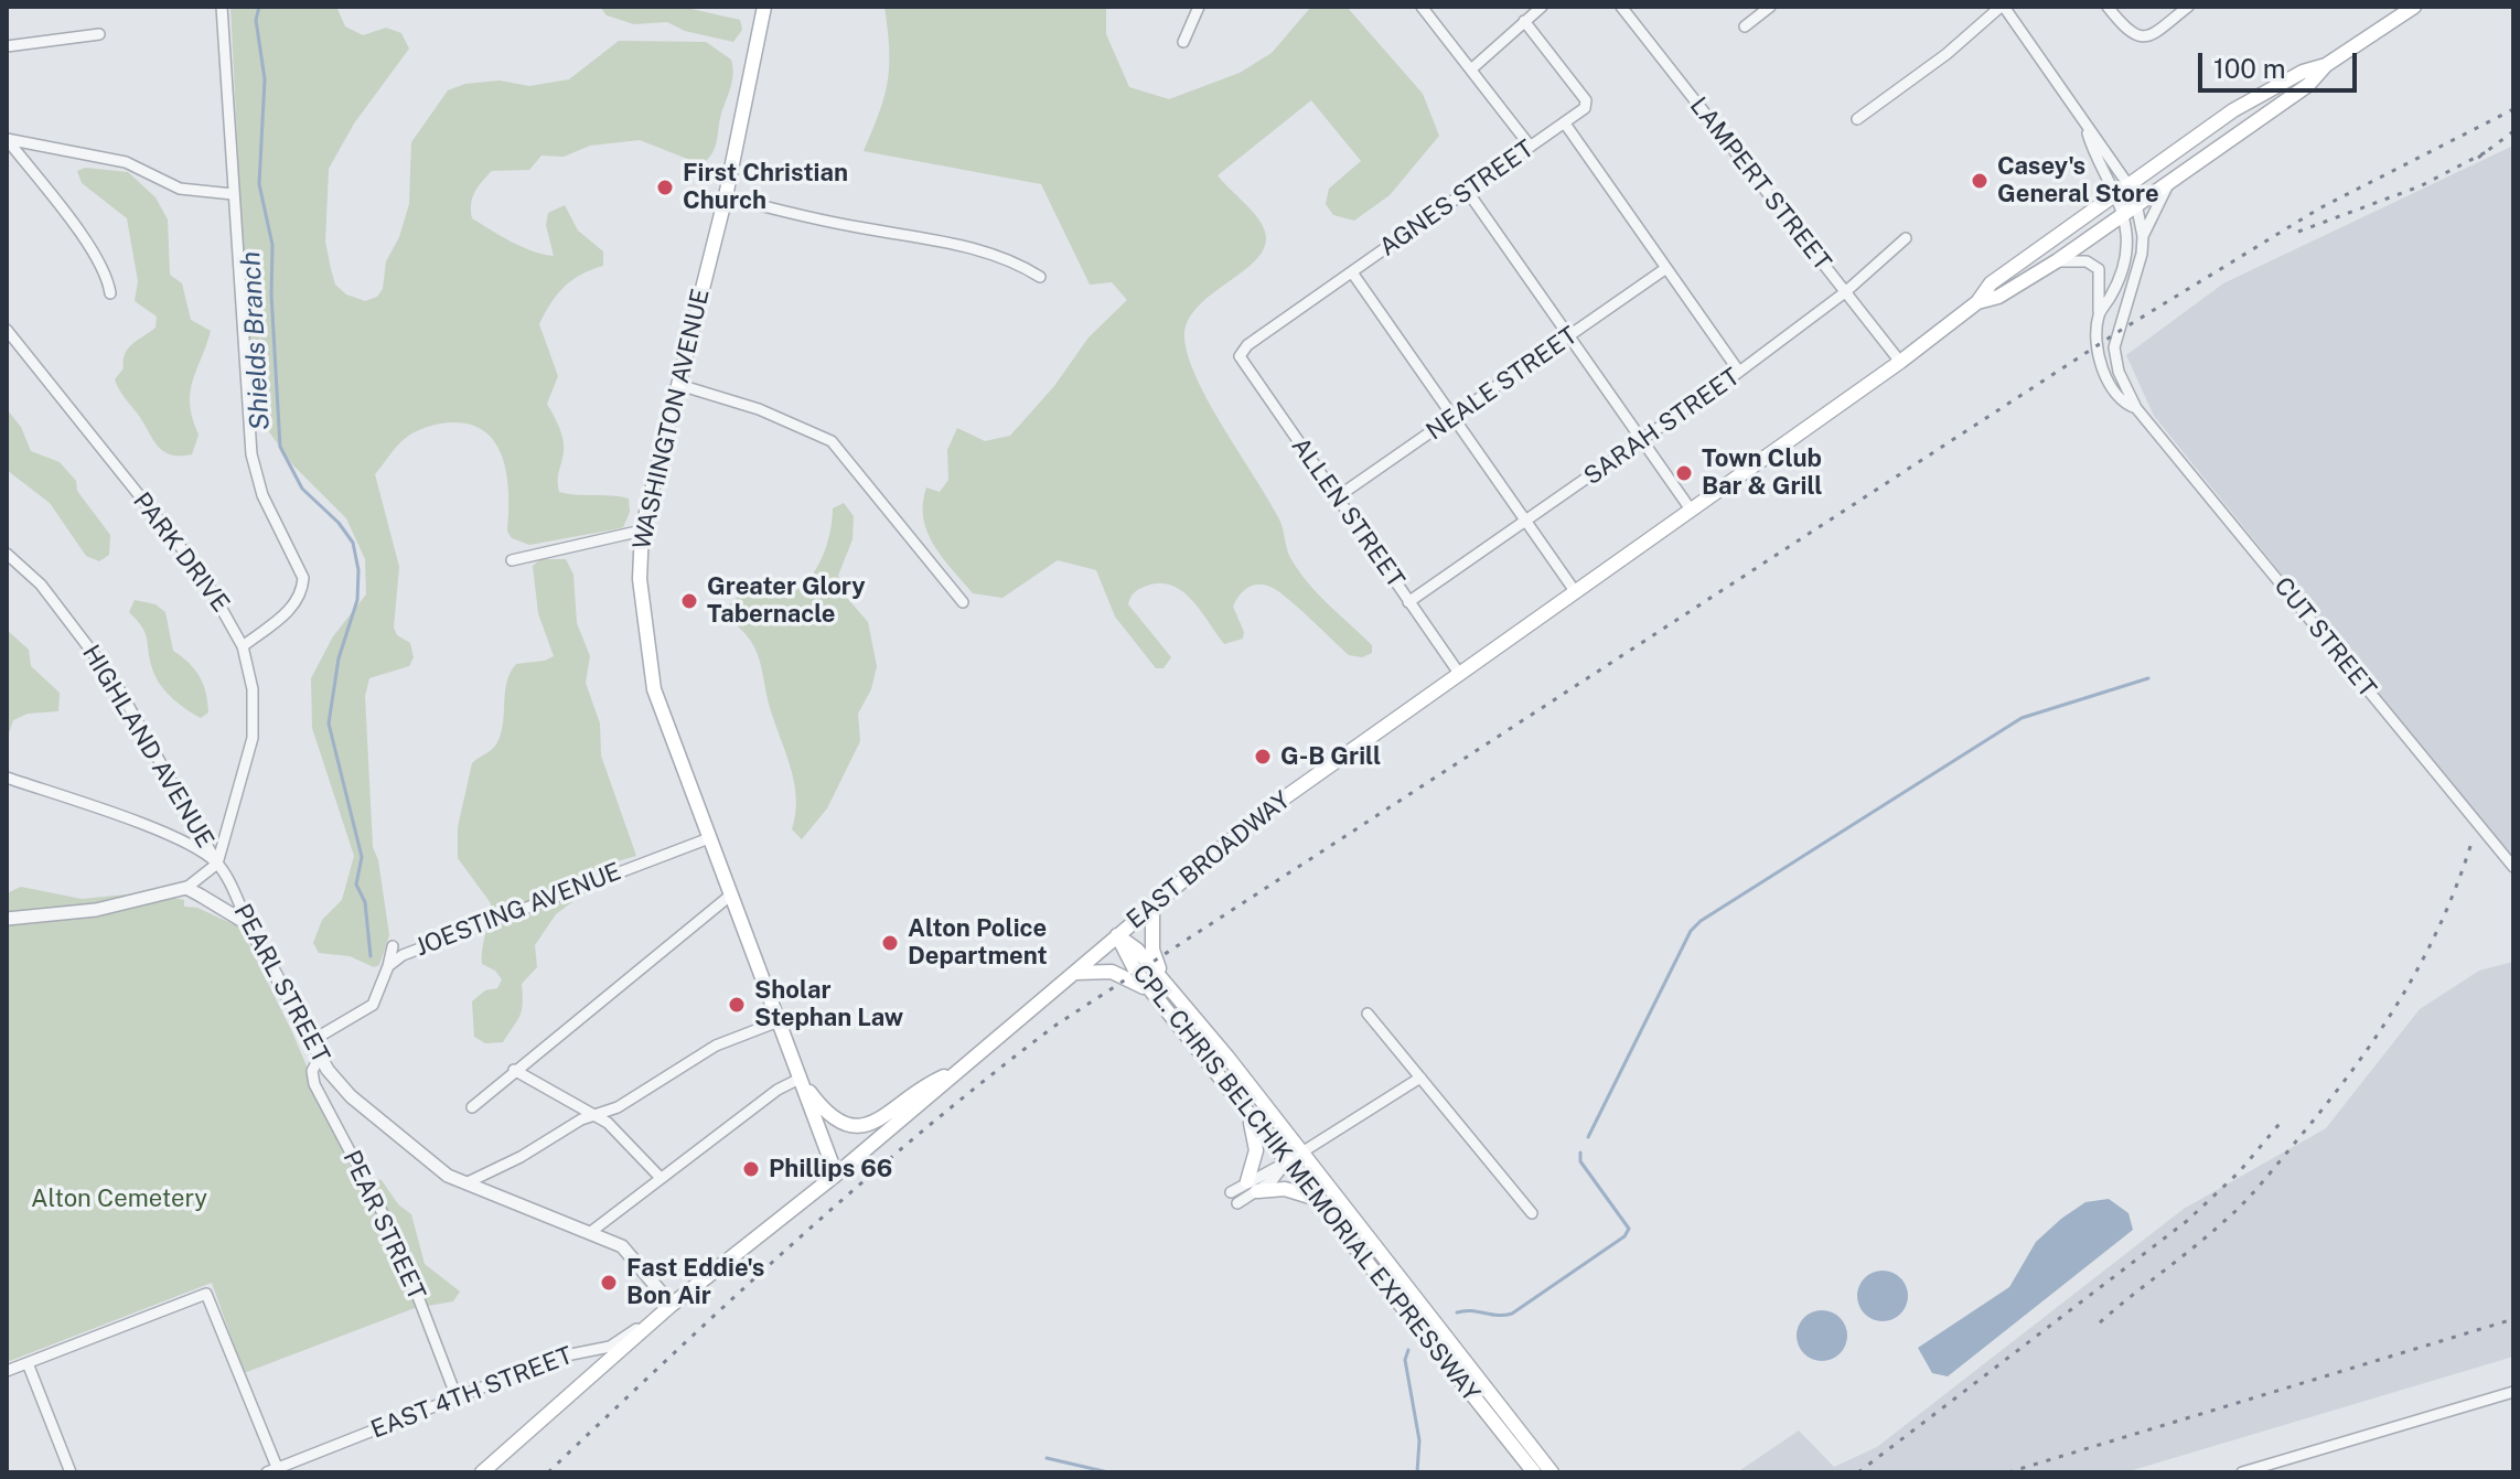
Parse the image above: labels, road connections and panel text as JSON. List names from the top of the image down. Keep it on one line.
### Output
{"streets":{"main road":["WASHINGTON AVENUE","EAST BROADWAY","CPL. CHRIS BELCHIK MEMORIAL EXPRESSWAY"],"street":["LAMPERT STREET","AGNES STREET","NEALE STREET","SARAH STREET","ALLEN STREET","PARK DRIVE","CUT STREET","HIGHLAND AVENUE","JOESTING AVENUE","PEARL STREET","PEAR STREET","EAST 4TH STREET"]},"crossings":[["LAMPERT STREET","SARAH STREET"],["LAMPERT STREET","EAST BROADWAY"],["AGNES STREET","ALLEN STREET"],["NEALE STREET","ALLEN STREET"],["WASHINGTON AVENUE","EAST BROADWAY"],["WASHINGTON AVENUE","JOESTING AVENUE"],["SARAH STREET","ALLEN STREET"],["ALLEN STREET","EAST BROADWAY"],["PARK DRIVE","HIGHLAND AVENUE"],["PARK DRIVE","PEARL STREET"],["CUT STREET","EAST BROADWAY"],["HIGHLAND AVENUE","PEARL STREET"],["EAST BROADWAY","PEARL STREET"],["EAST BROADWAY","CPL. CHRIS BELCHIK MEMORIAL EXPRESSWAY"],["EAST BROADWAY","EAST 4TH STREET"],["JOESTING AVENUE","PEARL STREET"],["PEARL STREET","PEAR STREET"],["PEARL STREET","EAST 4TH STREET"],["PEAR STREET","EAST 4TH STREET"]],"water":["Shields Branch"],"parks":["Alton Cemetery"],"places":["Casey's General Store","First Christian Church","Town Club Bar & Grill","Greater Glory Tabernacle","G-B Grill","Alton Police Department","Sholar Stephan Law","Phillips 66","Fast Eddie's Bon Air"],"scale_bar":"100 m"}
